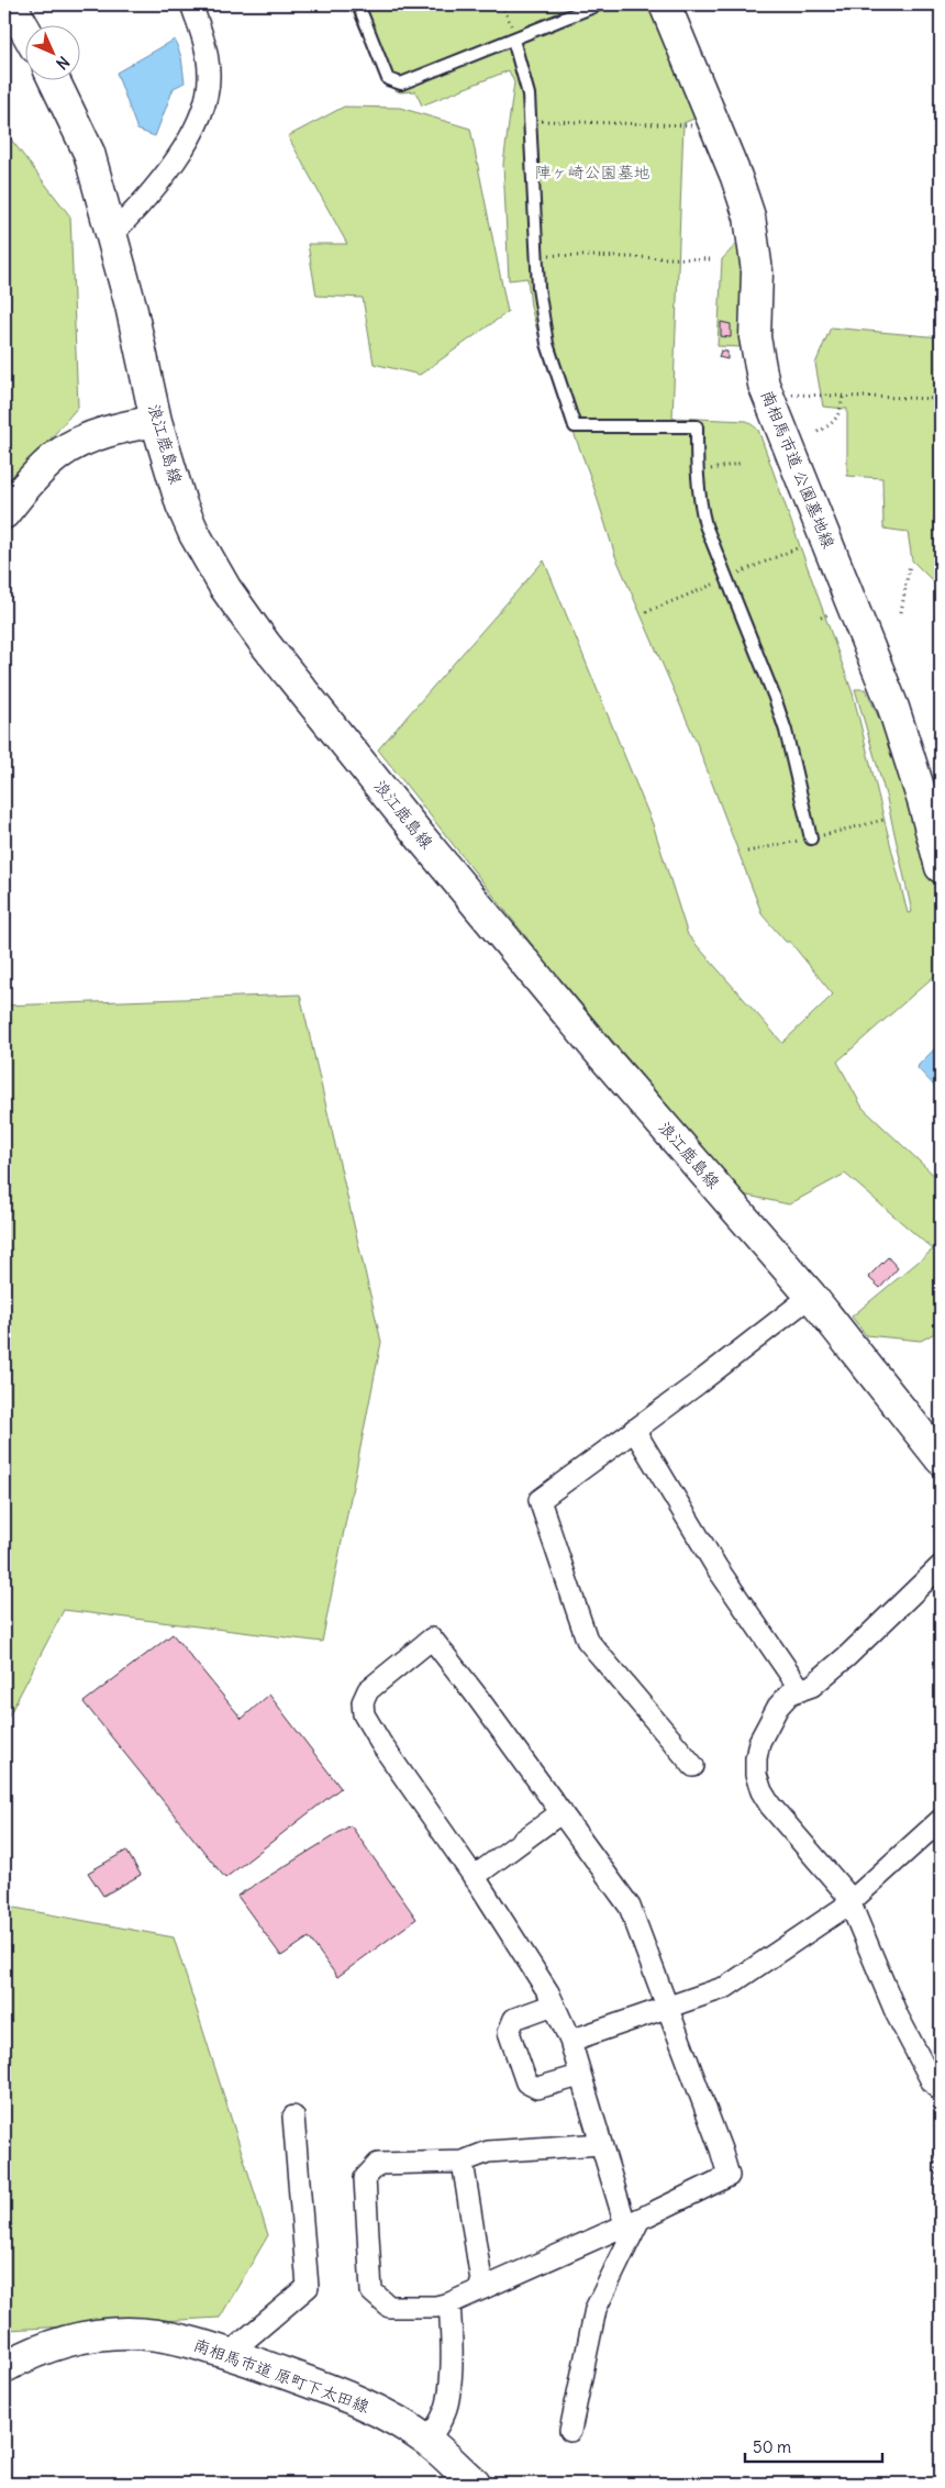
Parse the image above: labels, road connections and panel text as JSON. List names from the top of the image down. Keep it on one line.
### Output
{"streets":{"main road":["浪江鹿島線","南相馬市道 公園墓地線","南相馬市道 原町下太田線"]},"parks":["陣ヶ崎公園墓地"],"scale_bar":"50 m","north":"bottom right"}
